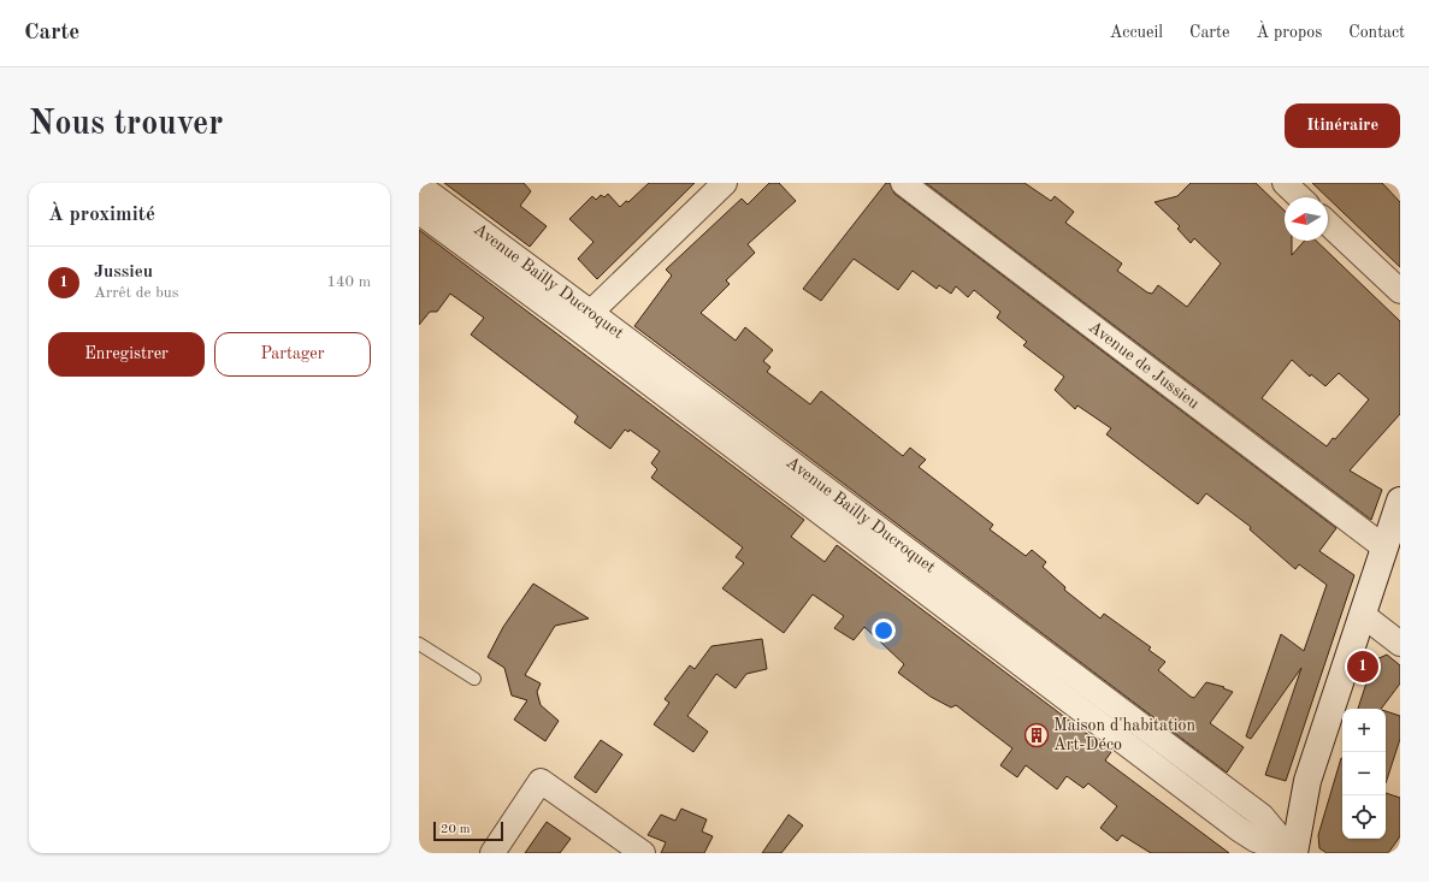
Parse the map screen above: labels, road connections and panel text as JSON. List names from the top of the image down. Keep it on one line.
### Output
{"streets":{"street":["Avenue Bailly Ducroquet","Avenue de Jussieu"]},"places":{"building":["Maison d'habitation Art-Déco"]},"scale_bar":"20 m","north":"left","page":{"header":"Carte","nav":["Accueil","Carte","À propos","Contact"],"buttons":["Itinéraire",["Enregistrer","Partager"]],"title":"Nous trouver","heading":"À proximité","list":[{"mark":"1","name":"Jussieu","note":"Arrêt de bus","value":"140 m"}],"pins":"1","map_buttons":["+","−"],"scale":"20 m"}}
